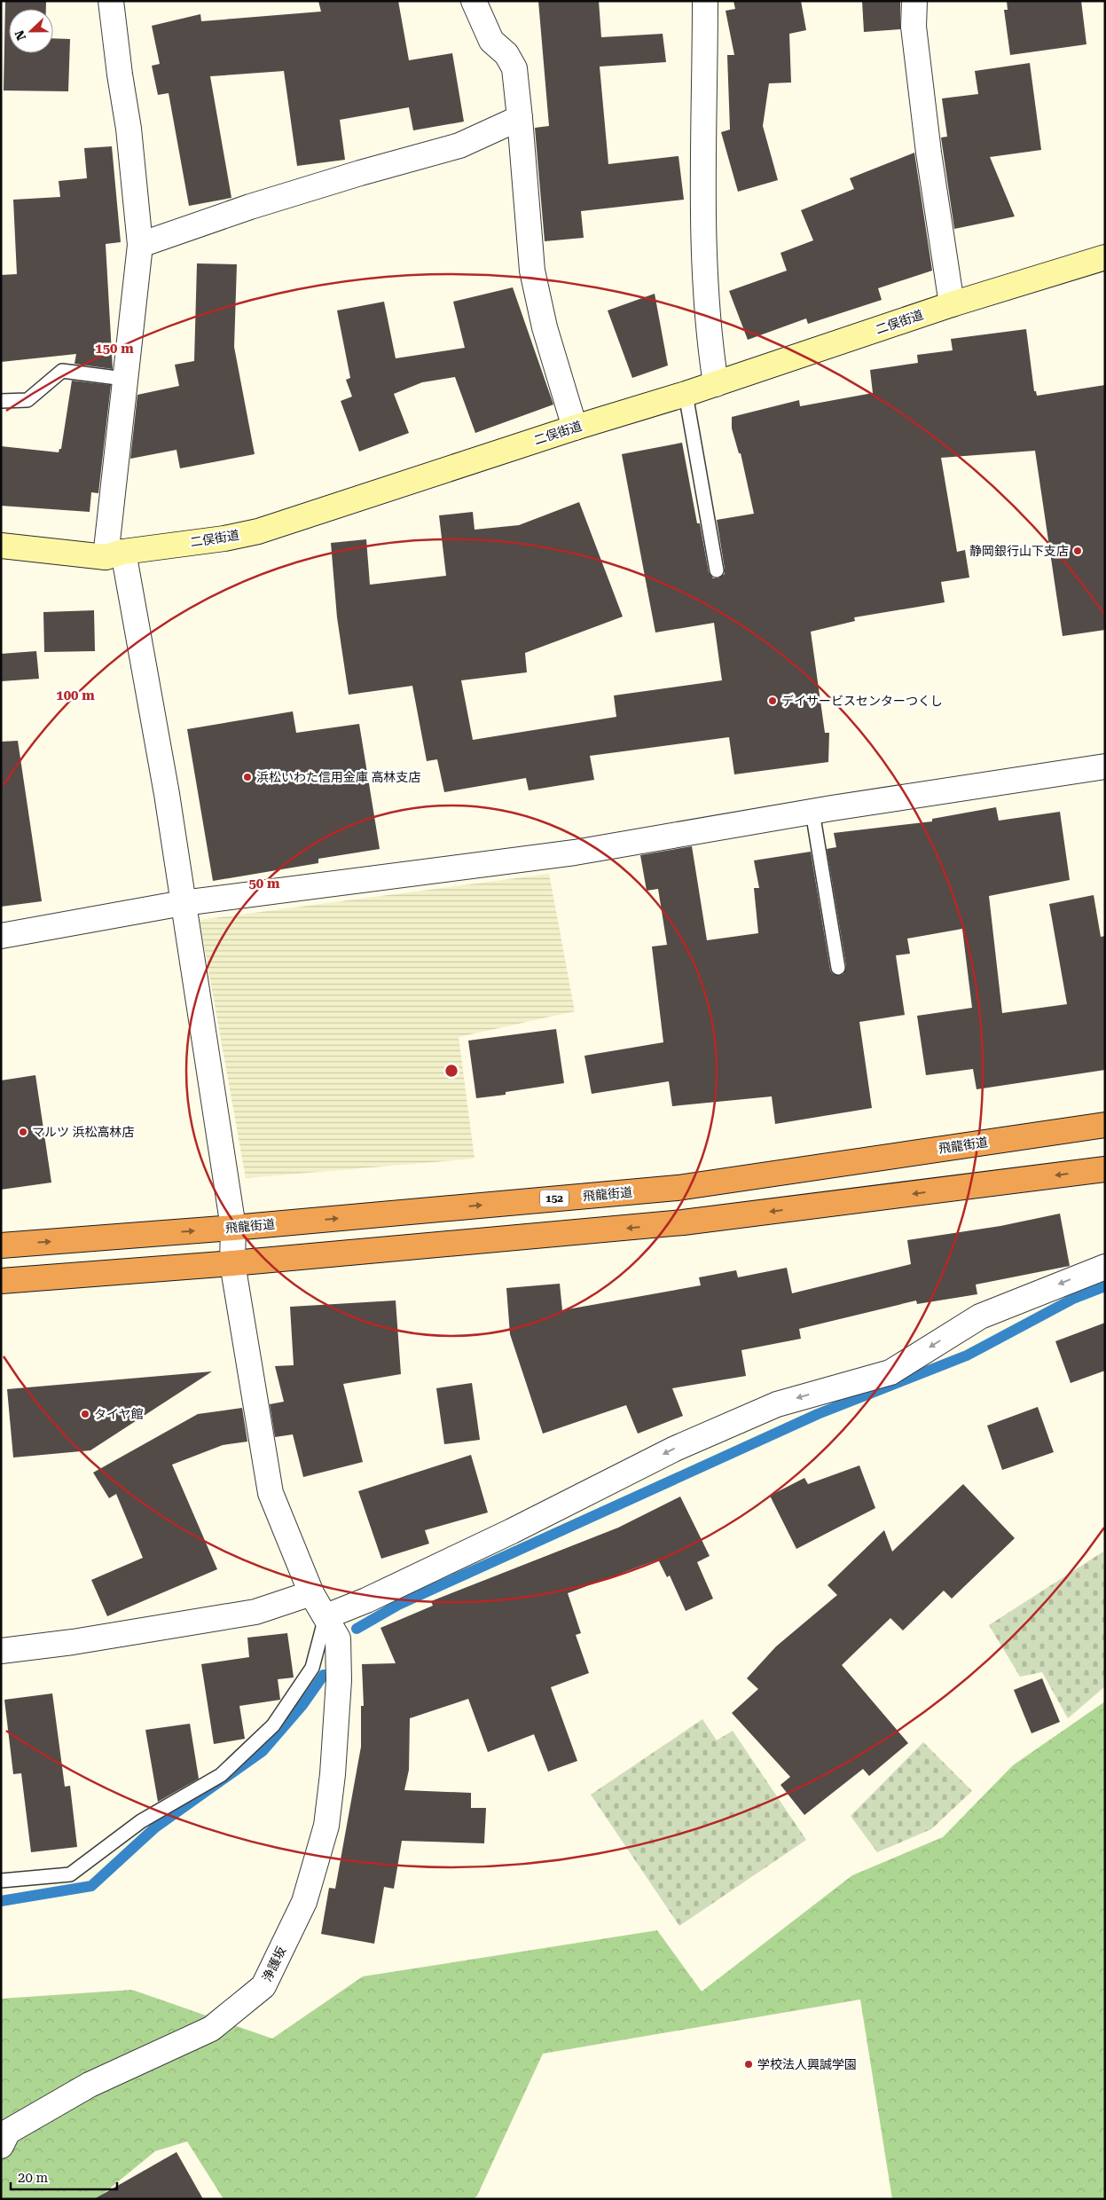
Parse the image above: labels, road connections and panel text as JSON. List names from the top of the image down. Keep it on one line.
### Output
{"streets":{"highway":["飛龍街道","152"],"street":["二俣街道","浄護坂"]},"places":["静岡銀行山下支店","デイサービスセンターつくし","浜松いわた信用金庫 高林支店","マルツ 浜松高林店","タイヤ館","学校法人興誠学園"],"scale_bar":"20 m","north":"left","rings":["150 m","100 m","50 m"]}
